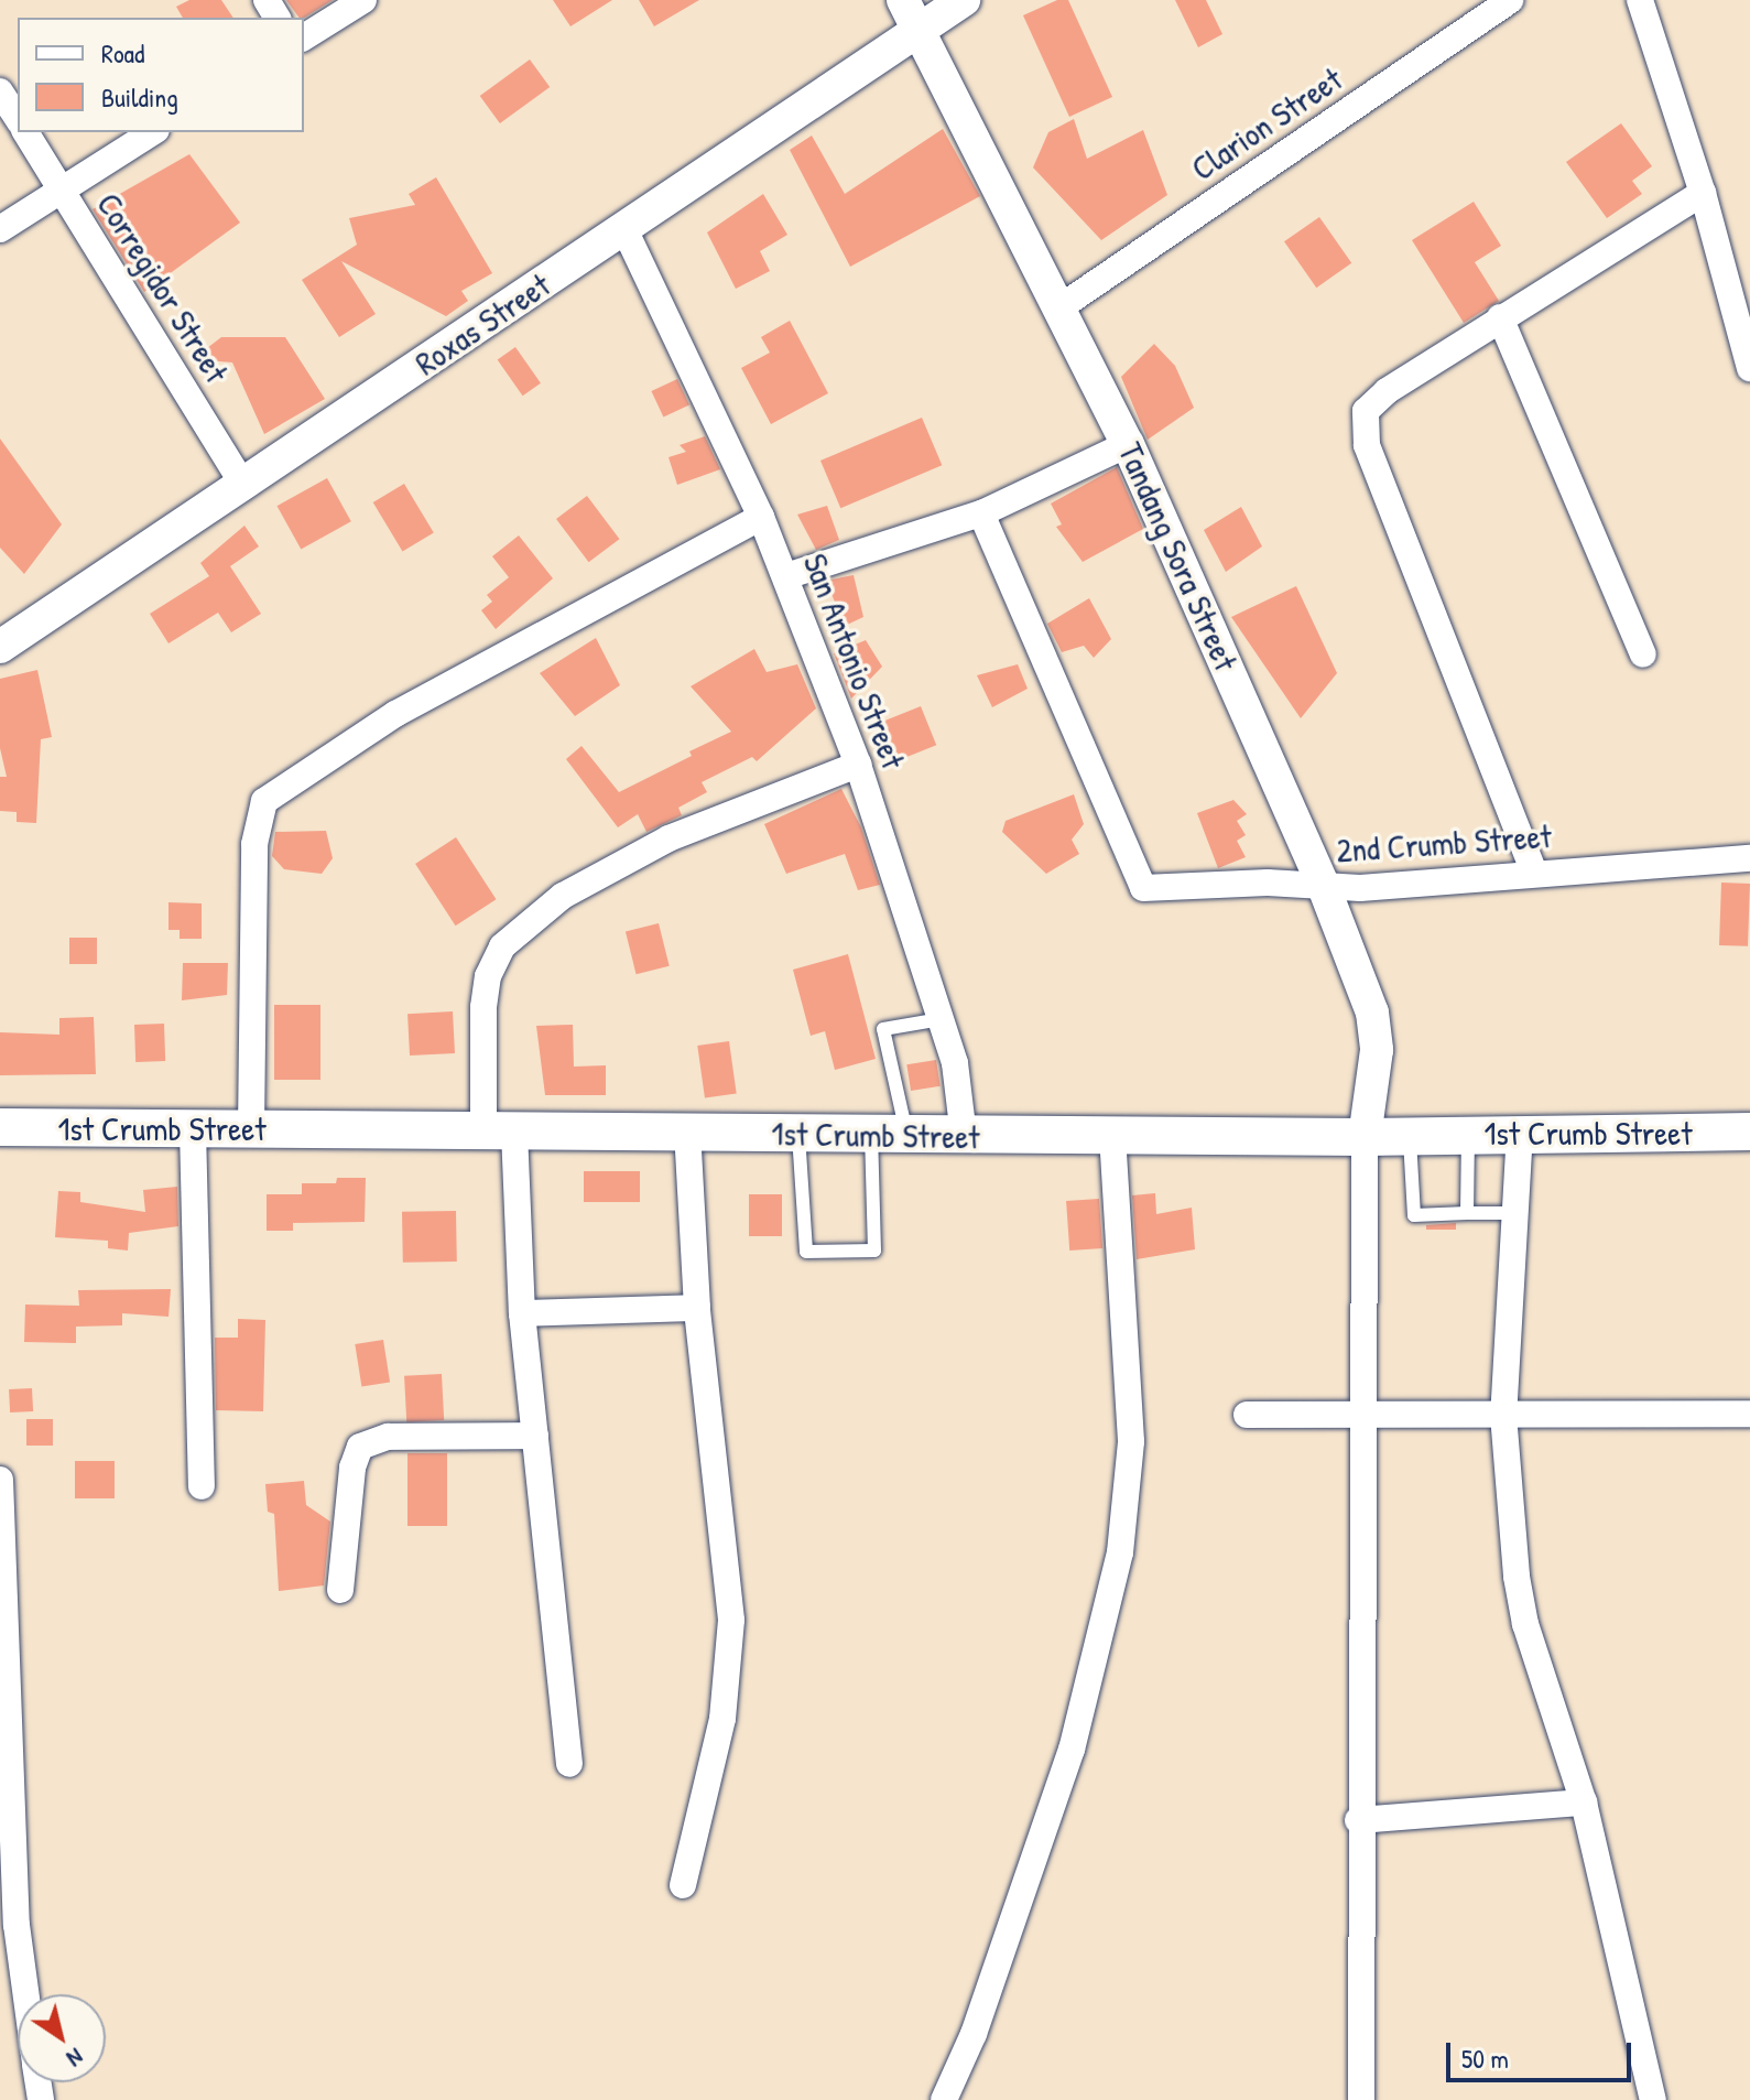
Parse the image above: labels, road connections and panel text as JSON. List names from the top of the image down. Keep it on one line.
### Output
{"streets":{"main road":["1st Crumb Street"],"street":["Clarion Street","Corregidor Street","Roxas Street","Tandang Sora Street","San Antonio Street","2nd Crumb Street"]},"crossings":[["Clarion Street","Tandang Sora Street"],["Corregidor Street","Roxas Street"],["Roxas Street","Tandang Sora Street"],["Roxas Street","San Antonio Street"],["Tandang Sora Street","2nd Crumb Street"],["Tandang Sora Street","1st Crumb Street"],["San Antonio Street","1st Crumb Street"]],"legend":["Road","Building"],"scale_bar":"50 m","north":"bottom right"}
